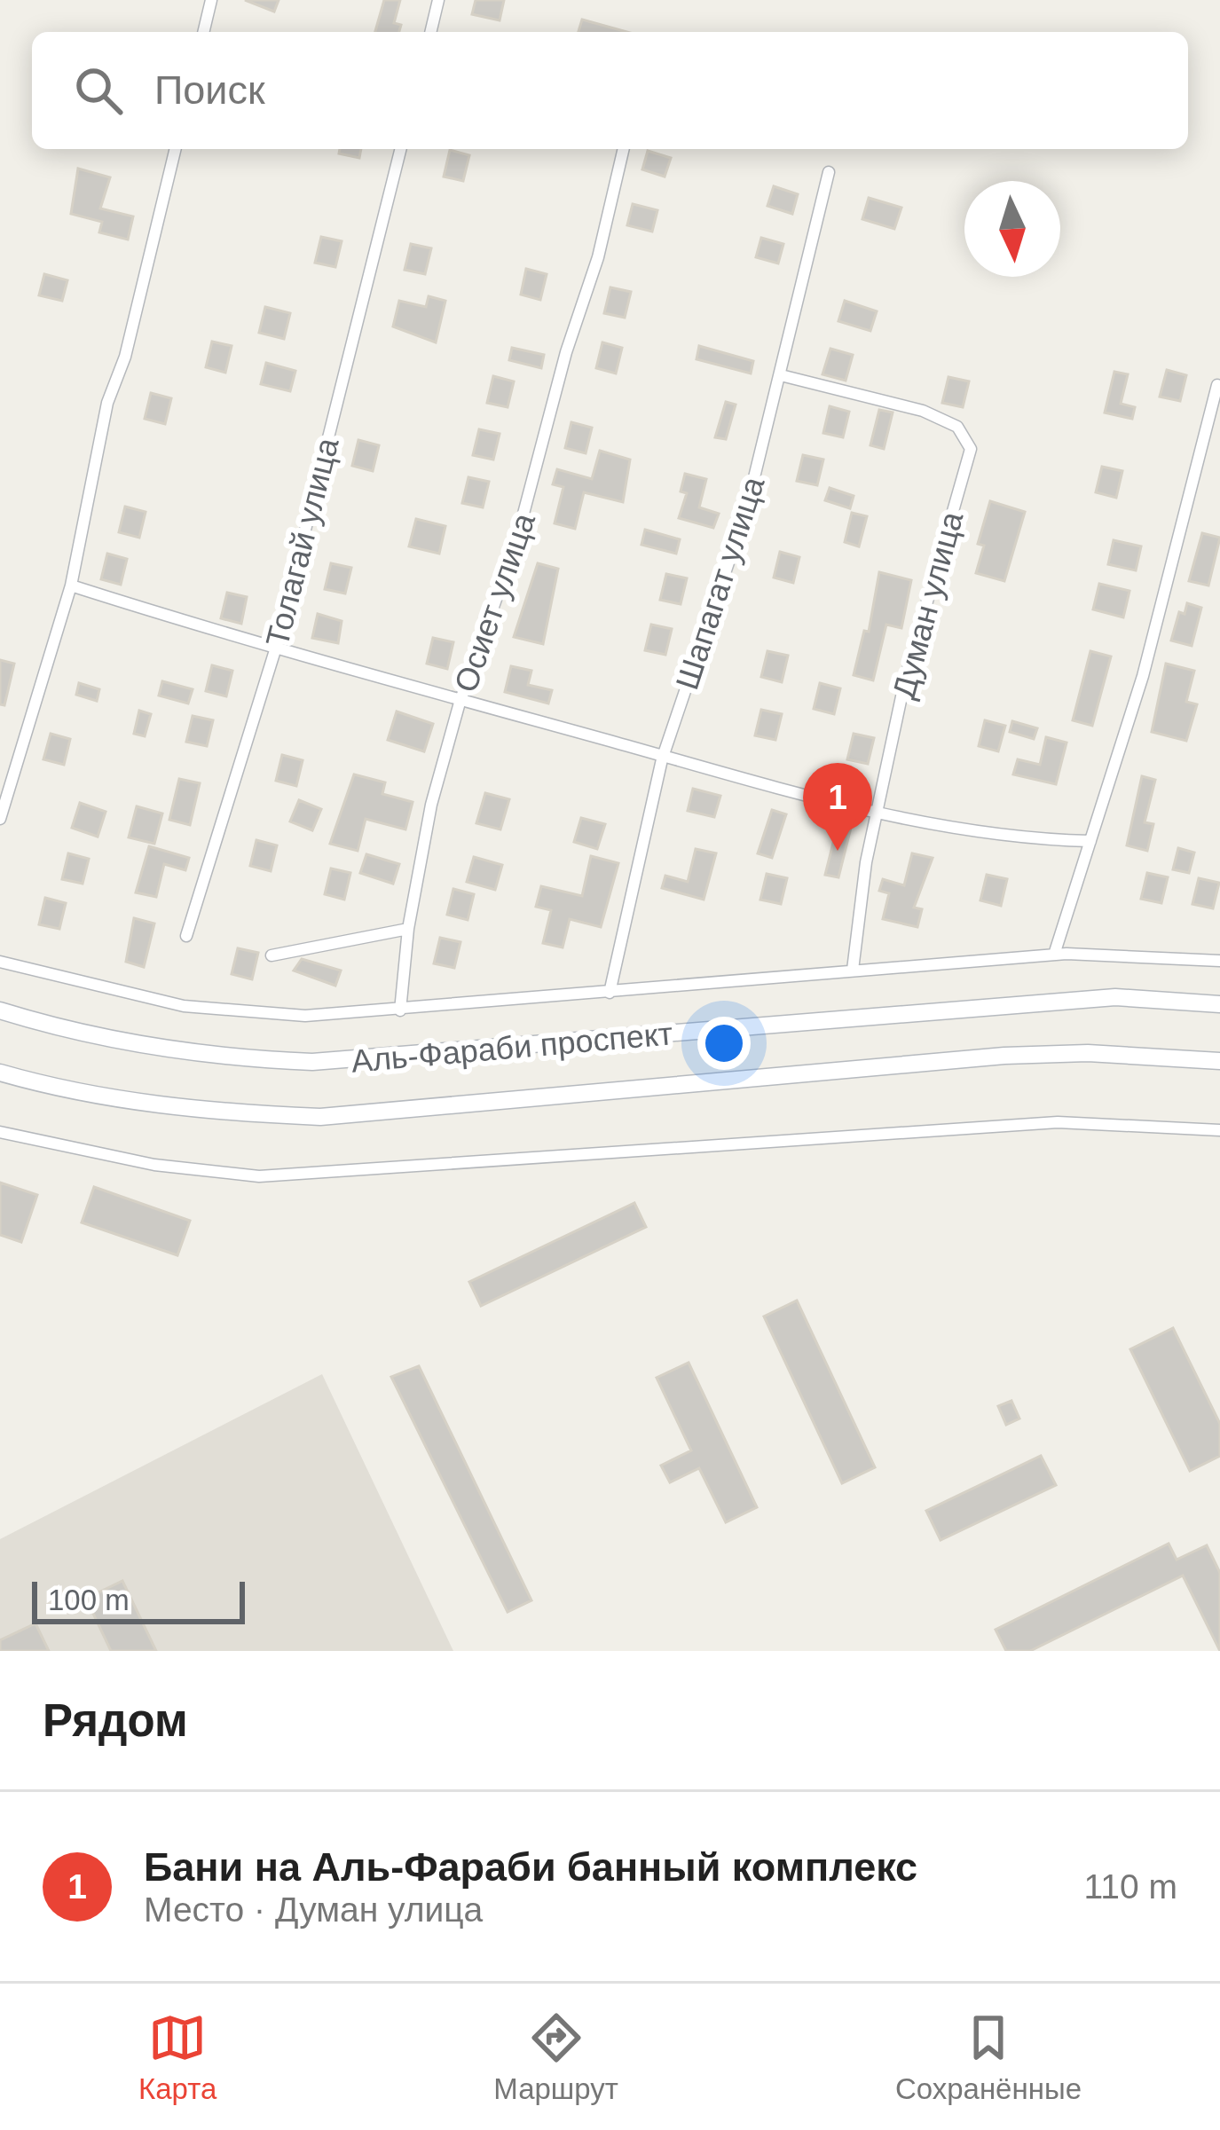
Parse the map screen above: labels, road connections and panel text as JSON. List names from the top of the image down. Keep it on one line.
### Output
{"streets":{"street":["Толагай улица","Шапагат улица","Осиет улица","Думан улица","Аль-Фараби проспект"]},"crossings":[["Шапагат улица","Думан улица"]],"scale_bar":"100 m","north":"bottom","page":{"search":"Поиск","pins":"1","scale":"100 m","heading":"Рядом","list":[{"mark":"1","name":"Бани на Аль-Фараби банный комплекс","note":"Место · Думан улица","value":"110 m"}],"nav":["Карта","Маршрут","Сохранённые"]}}
